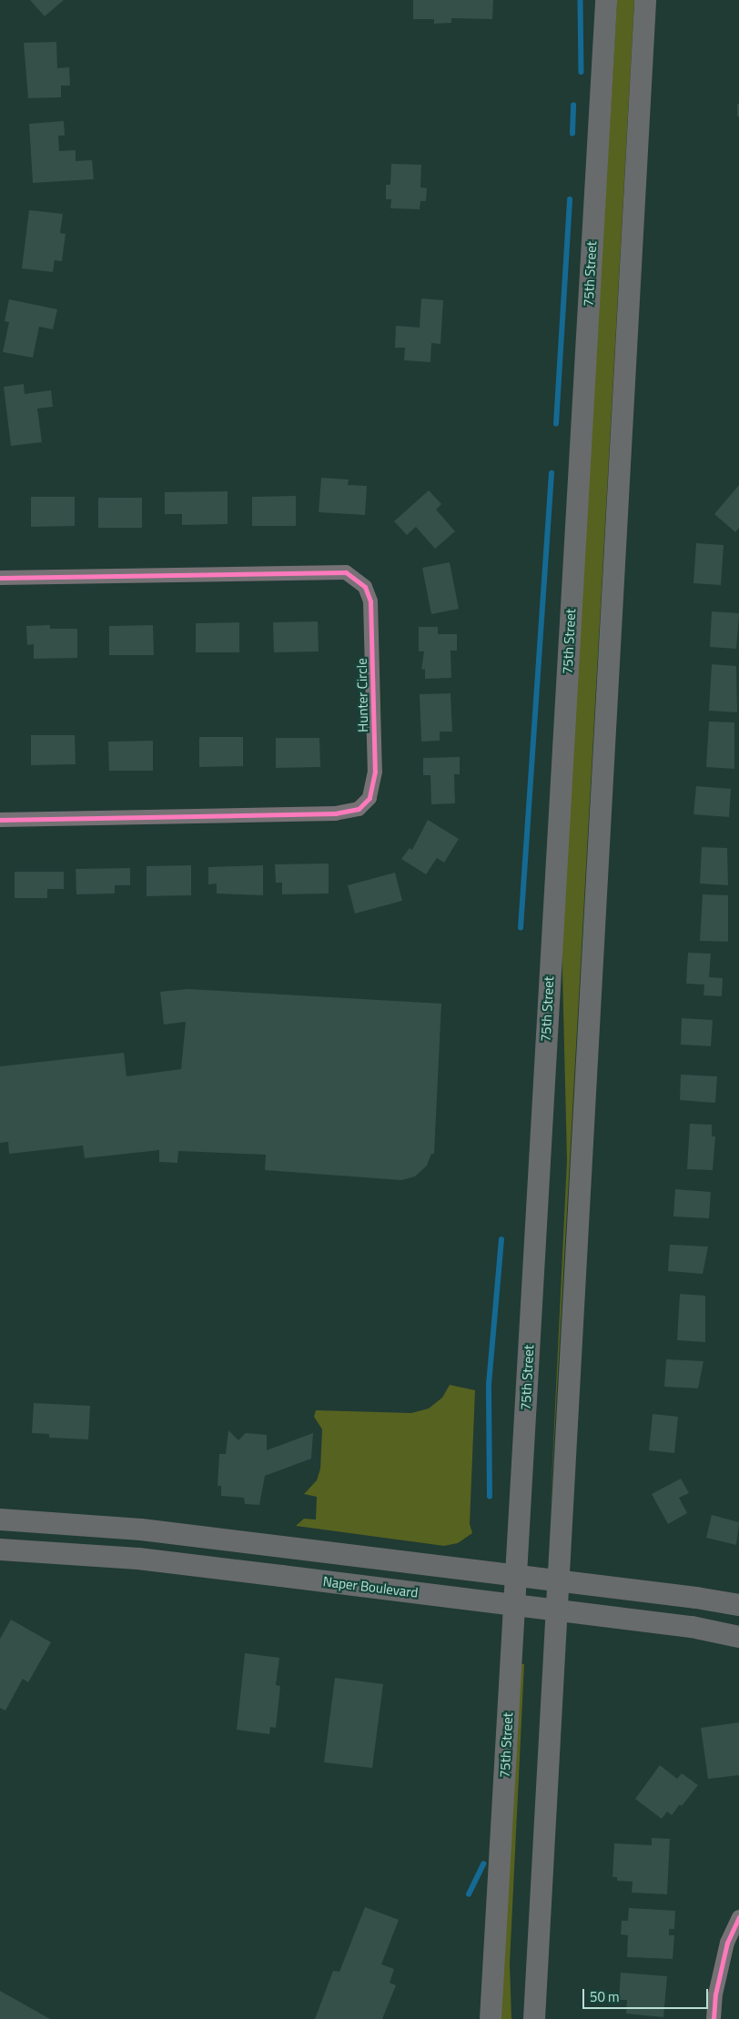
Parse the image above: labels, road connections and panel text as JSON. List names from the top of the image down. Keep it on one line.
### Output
{"streets":{"main road":["75th Street","Naper Boulevard"],"street":["Hunter Circle"]},"crossings":[["75th Street","Naper Boulevard"]],"scale_bar":"50 m"}
